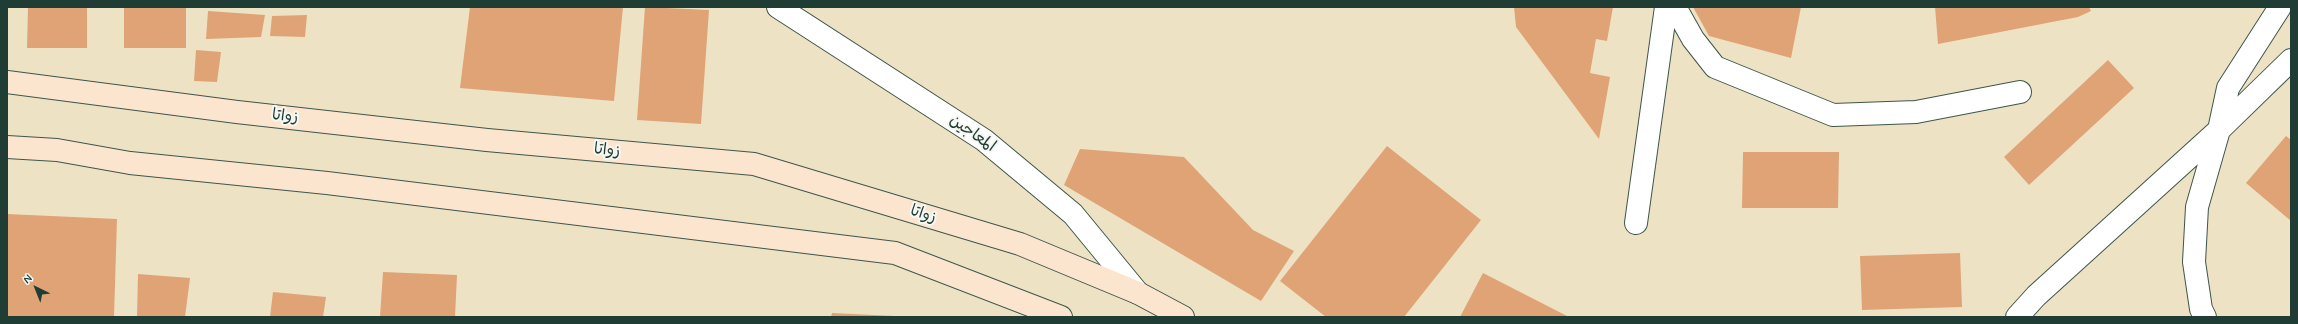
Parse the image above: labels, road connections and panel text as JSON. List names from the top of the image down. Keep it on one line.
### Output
{"streets":{"main road":["زواتا"],"street":["المعاجين"]},"crossings":[["زواتا","المعاجين"]],"north":"top left"}
